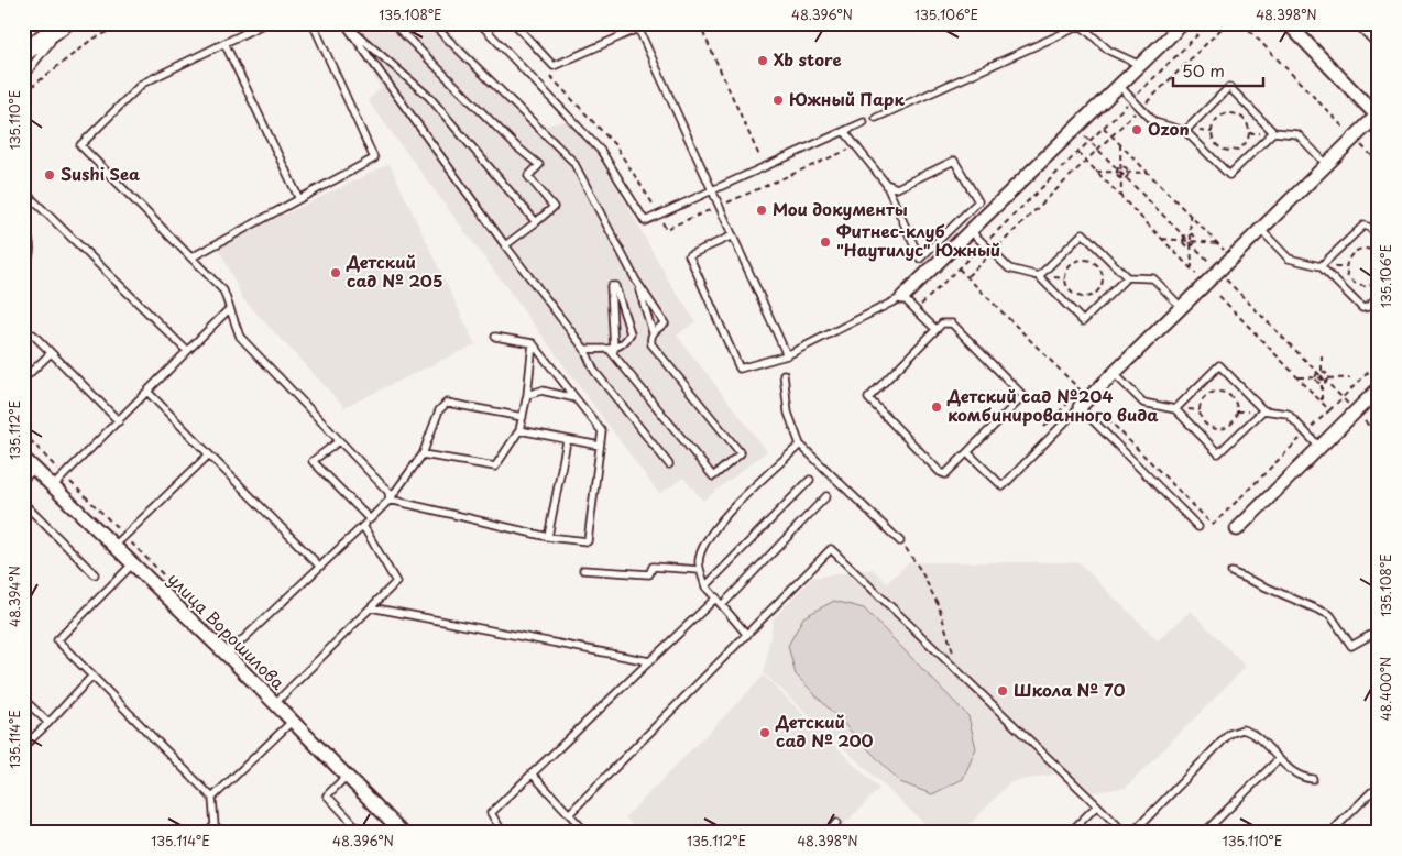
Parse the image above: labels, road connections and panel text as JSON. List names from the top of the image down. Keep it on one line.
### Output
{"streets":{"street":["улица Ворошилова"]},"places":["Xb store","Южный Парк","Ozon","Sushi Sea","Мои документы","Фитнес-клуб \"Наутилус\" Южный","Детский сад № 205","Детский сад №204 комбинированного вида","Школа № 70","Детский сад № 200"],"scale_bar":"50 m","coordinates":["135.108°E","48.396°N","135.106°E","48.398°N","135.110°E","135.112°E","48.394°N","48.400°N","135.114°E"]}
